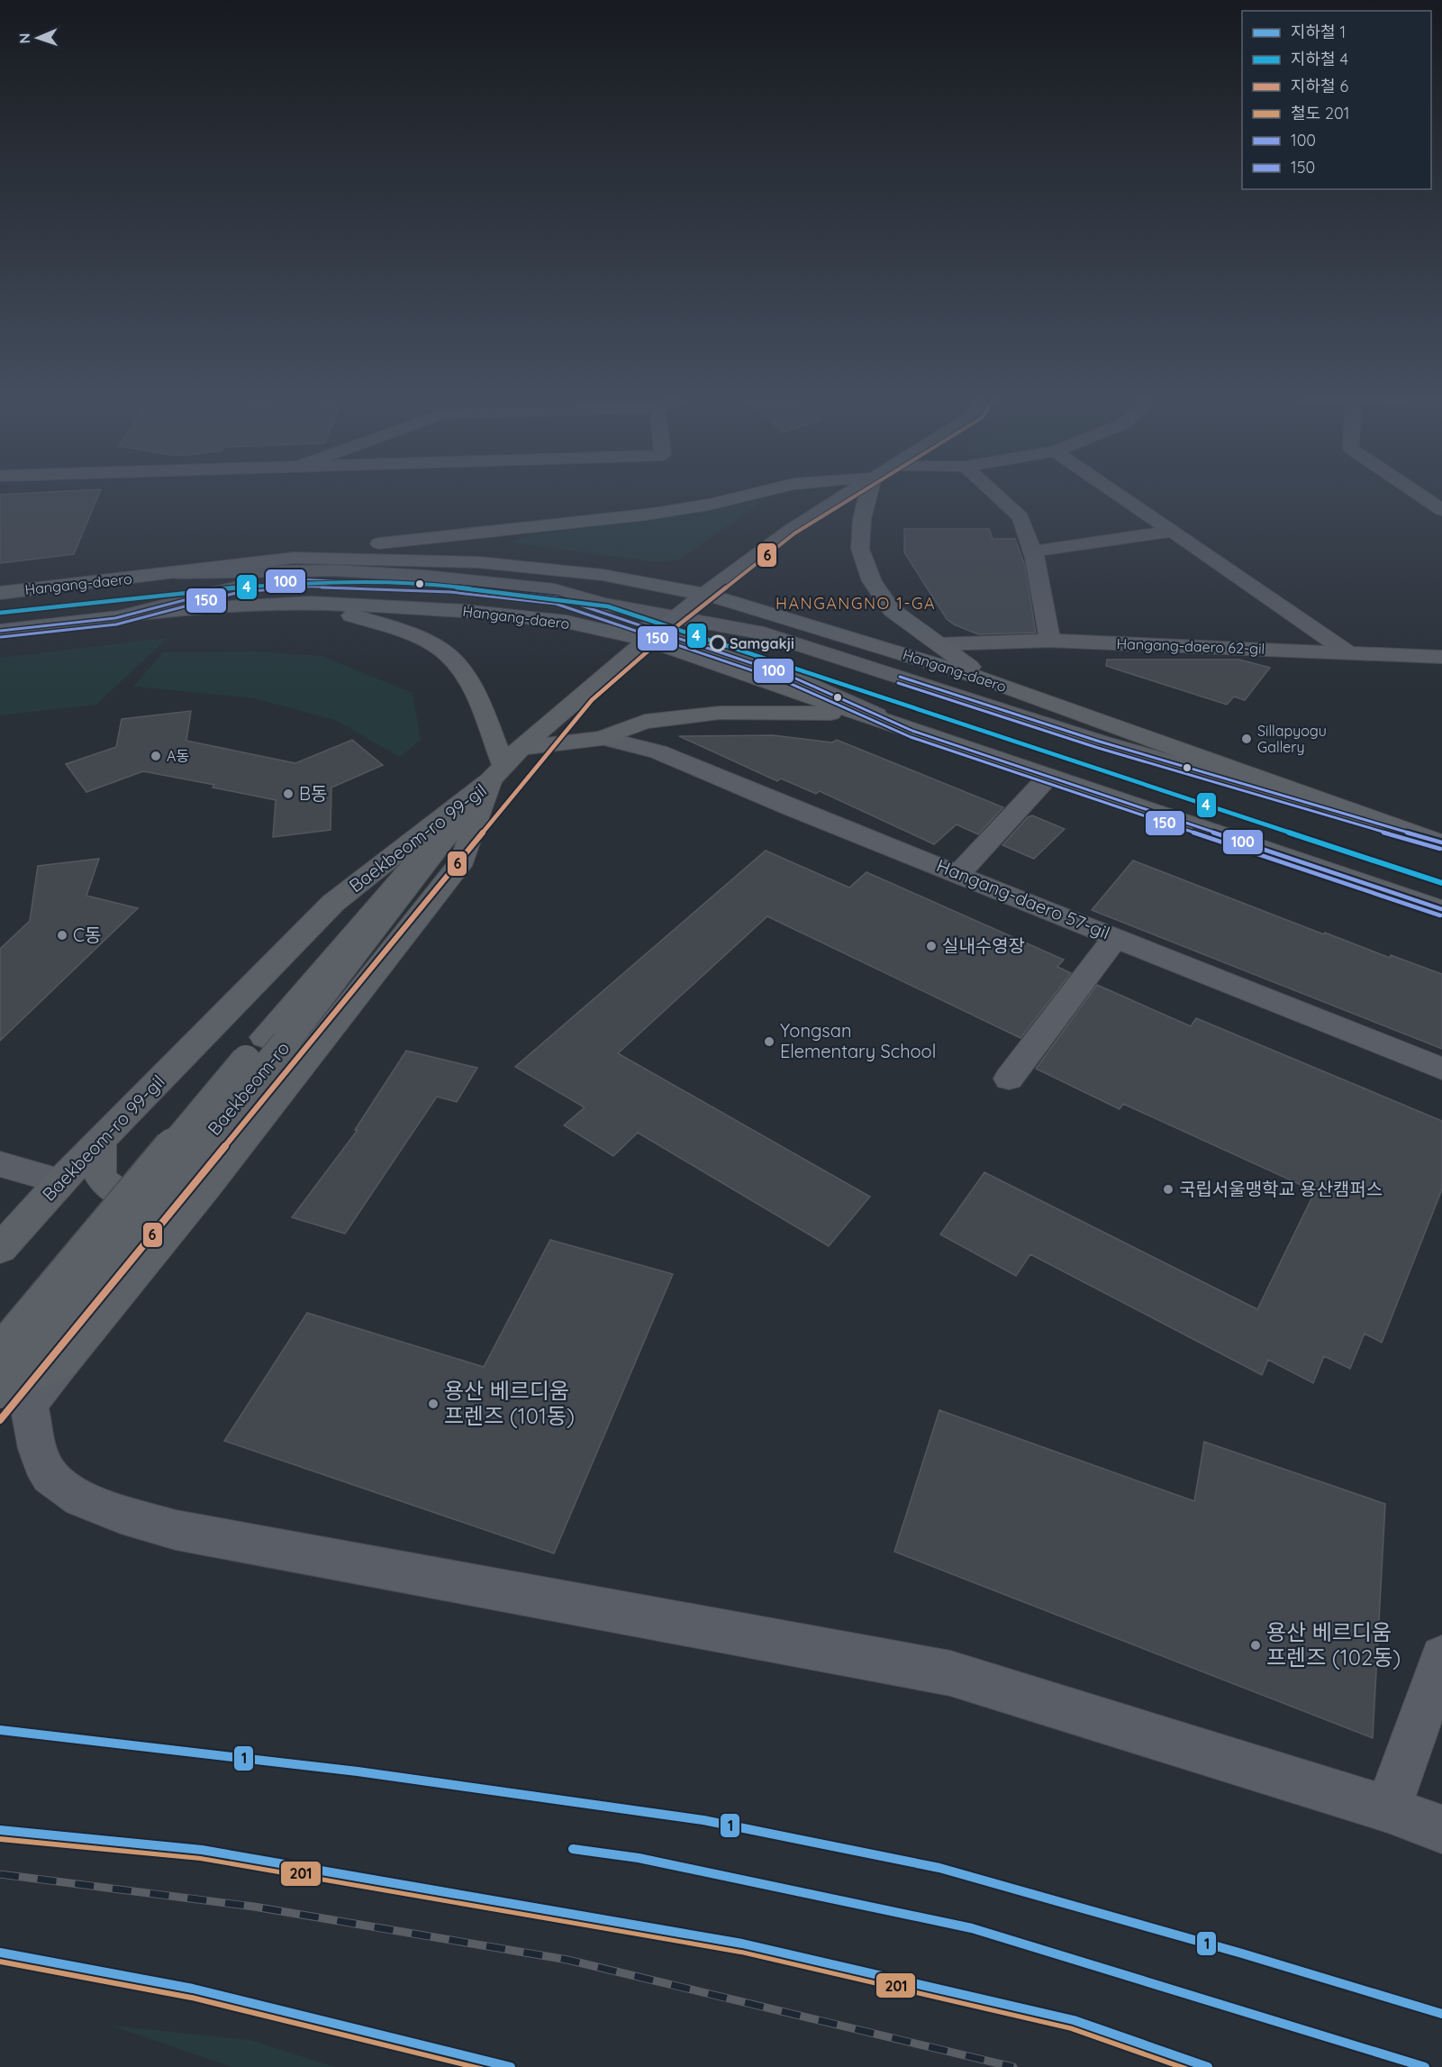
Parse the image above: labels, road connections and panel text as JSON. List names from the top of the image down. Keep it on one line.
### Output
{"streets":{"main road":["Hangang-daero","Baekbeom-ro 99-gil","Baekbeom-ro"],"street":["Hangang-daero 62-gil","Hangang-daero 57-gil"]},"crossings":[["Hangang-daero","Baekbeom-ro"],["Baekbeom-ro 99-gil","Baekbeom-ro"]],"districts":["HANGANGNO 1-GA"],"places":["Samgakji","Sillapyogu Gallery","A동","B동","C동","실내수영장","Yongsan Elementary School","국립서울맹학교 용산캠퍼스","용산 베르디움 프렌즈 (101동)","용산 베르디움 프렌즈 (102동)"],"lines":["metro line 6","transit line 100","metro line 4","transit line 150","metro line 1","rail line 201"],"legend":["지하철 1","지하철 4","지하철 6","철도 201","100","150"],"north":"left"}
